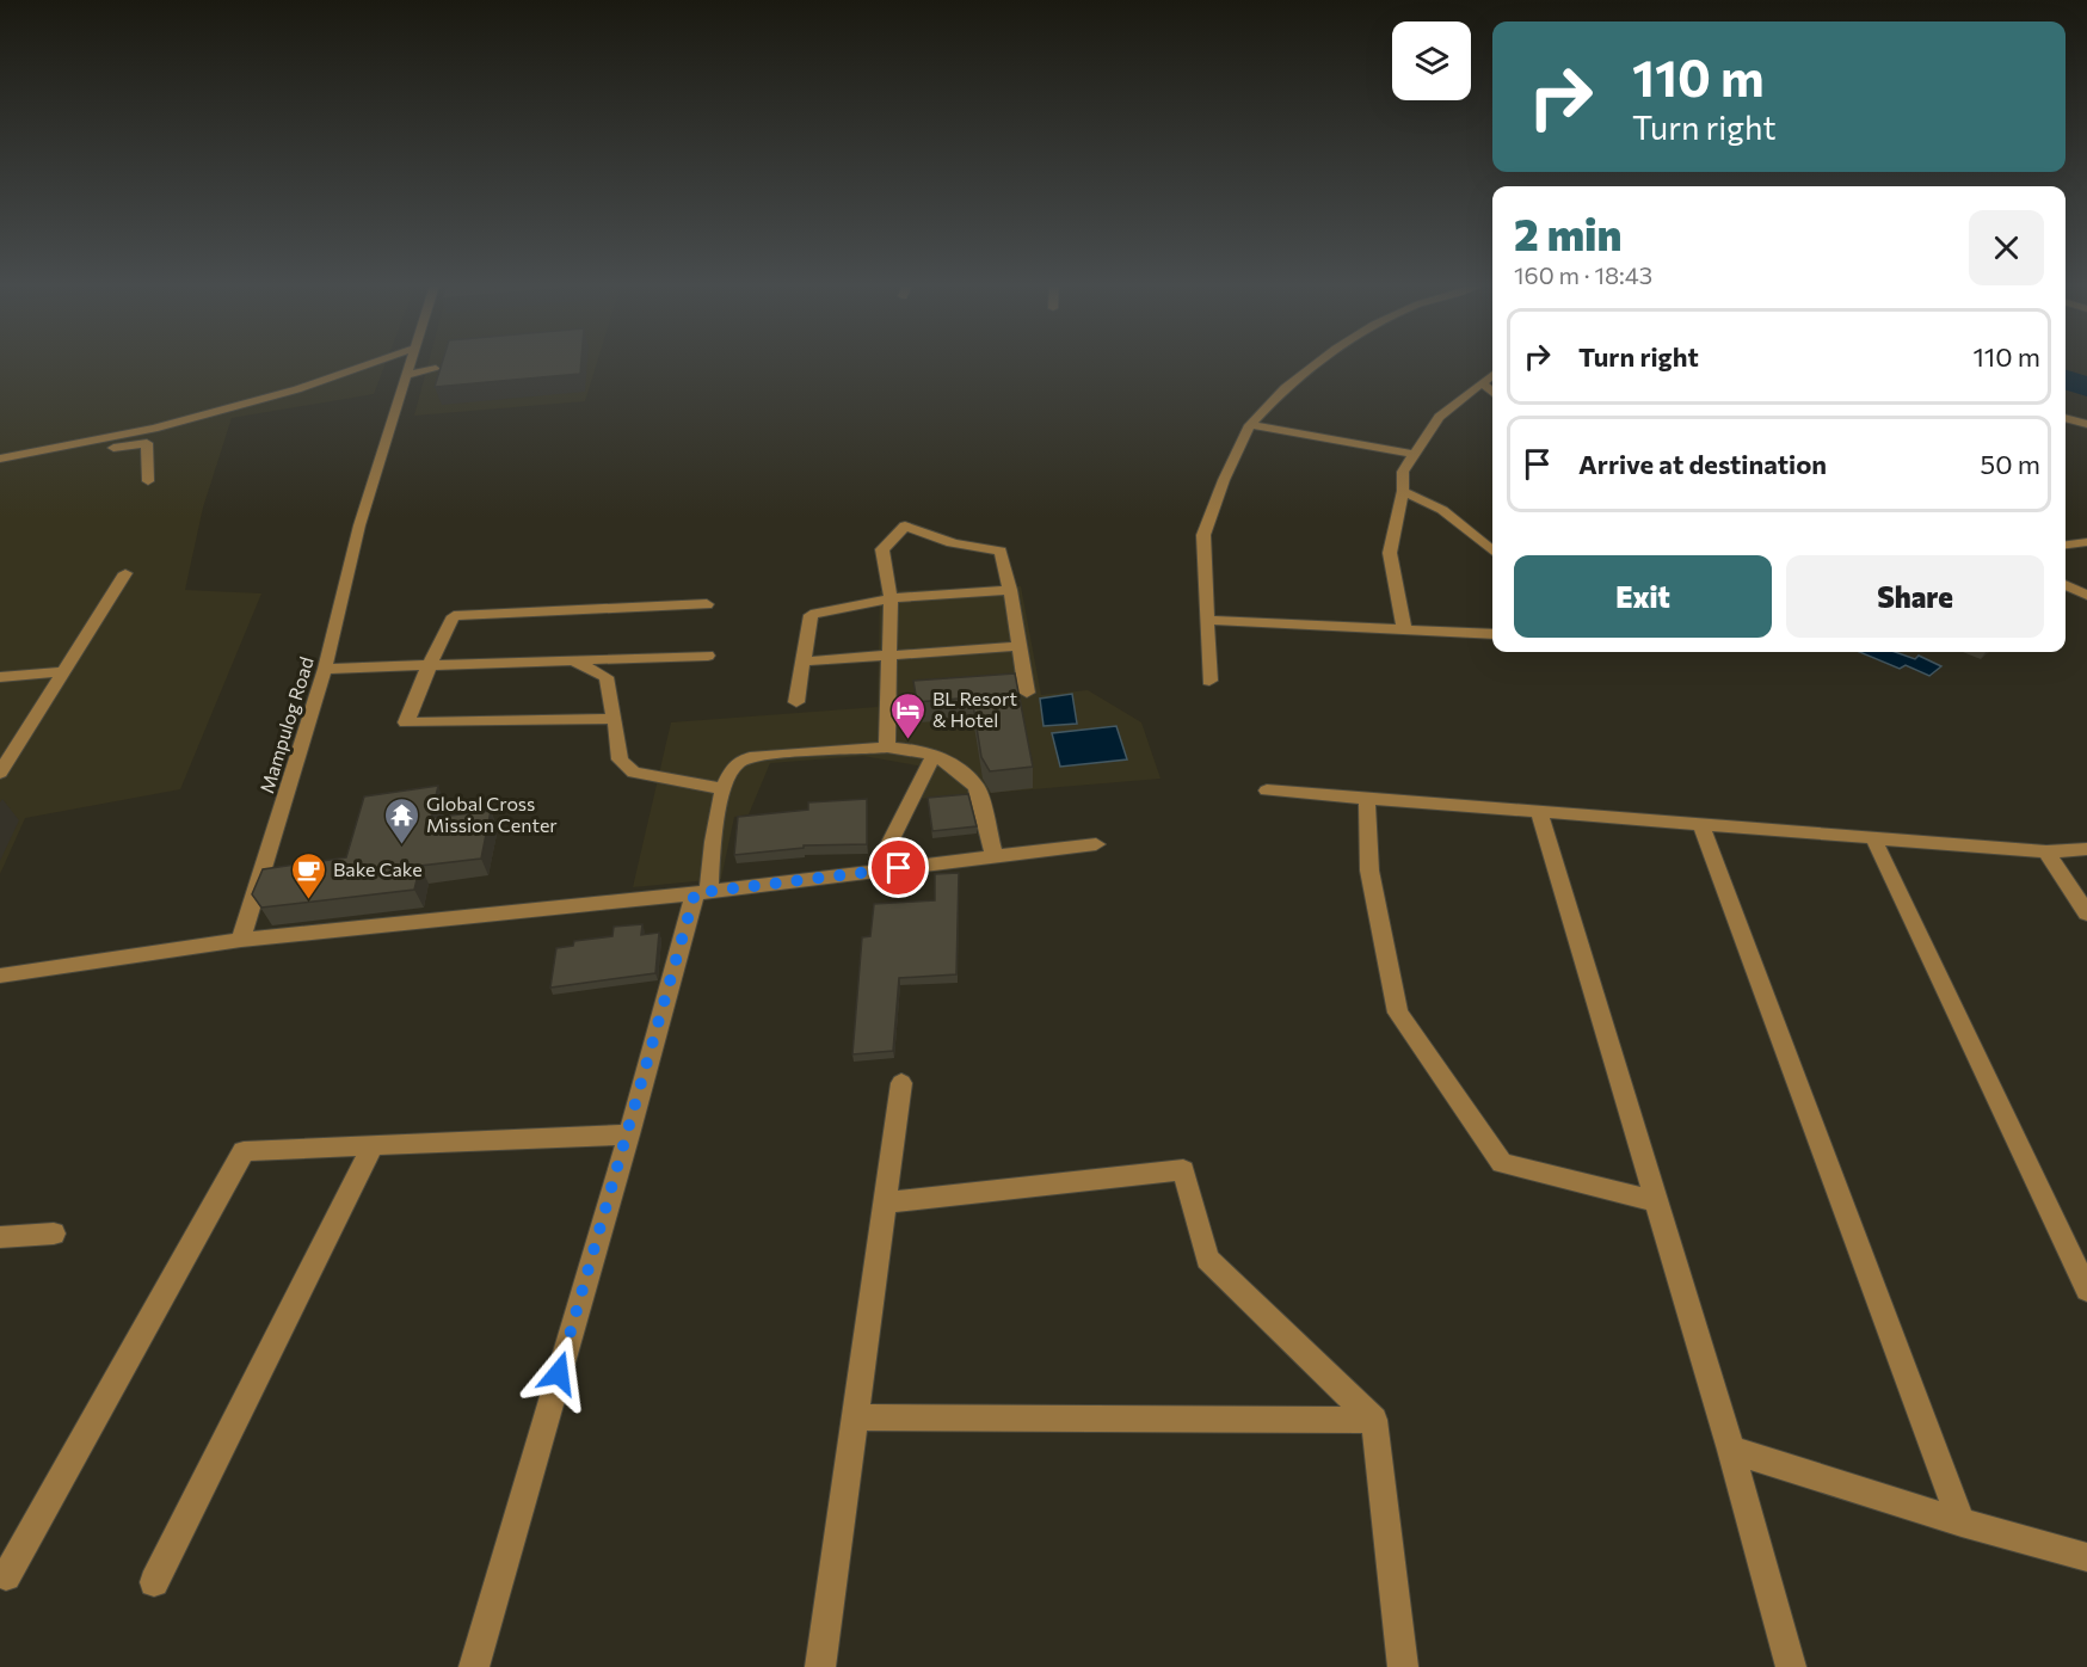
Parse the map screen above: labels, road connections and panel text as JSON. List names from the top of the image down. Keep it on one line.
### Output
{"streets":{"street":["Mampulog Road"]},"places":{"hotel":["BL Resort & Hotel"],"temple":["Global Cross Mission Center"],"cafe":["Bake Cake"]},"page":{"turn":["110 m","Turn right"],"heading":["2 min","160 m · 18:43"],"list":[{"name":"Turn right","value":"110 m"},{"name":"Arrive at destination","value":"50 m"}],"buttons":["Exit","Share"]}}
